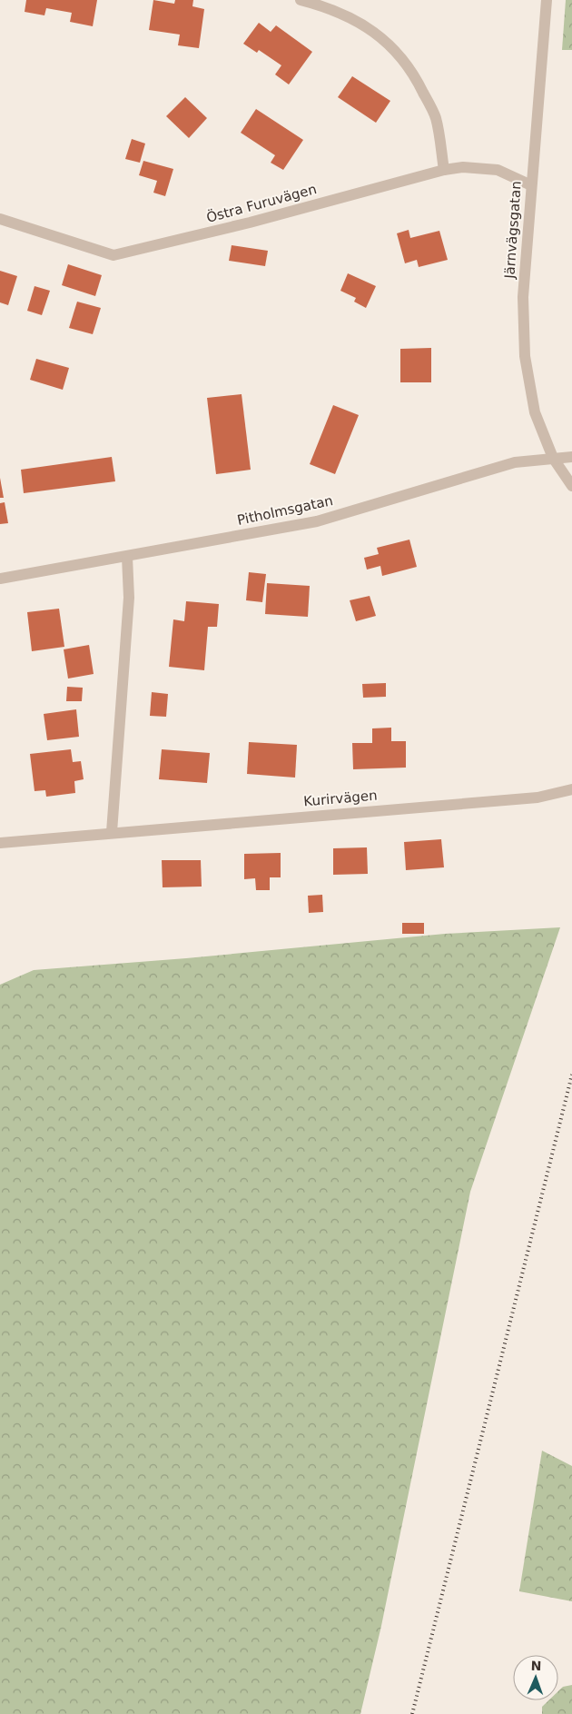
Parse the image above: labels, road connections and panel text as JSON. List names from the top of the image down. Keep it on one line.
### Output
{"streets":{"street":["Östra Furuvägen","Järnvägsgatan","Pitholmsgatan","Kurirvägen"]},"crossings":[["Östra Furuvägen","Järnvägsgatan"],["Järnvägsgatan","Pitholmsgatan"]],"north":"top"}
